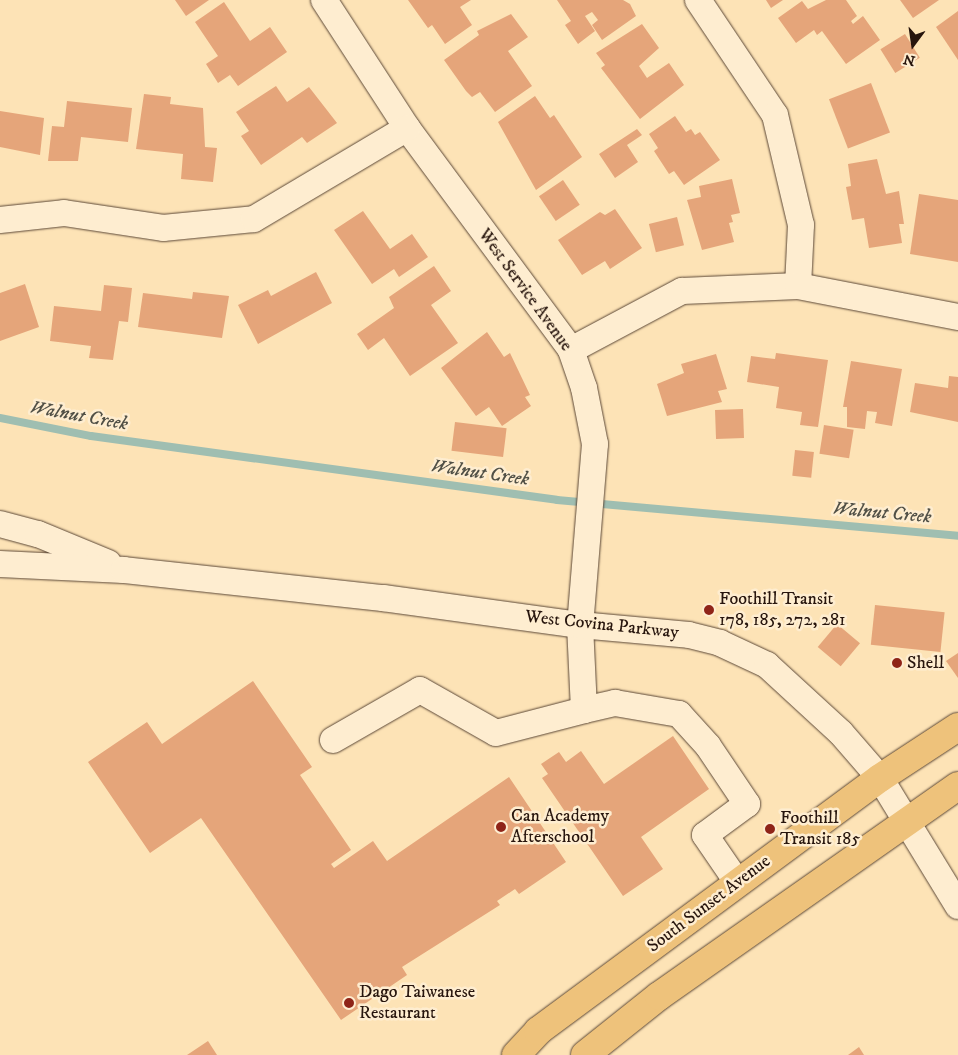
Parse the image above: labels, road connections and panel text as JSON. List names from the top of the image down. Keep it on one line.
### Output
{"streets":{"main road":["South Sunset Avenue"],"street":["West Service Avenue","West Covina Parkway"]},"crossings":[["West Service Avenue","West Covina Parkway"],["West Covina Parkway","South Sunset Avenue"]],"water":["Walnut Creek"],"places":["Foothill Transit 178, 185, 272, 281","Shell","Can Academy Afterschool","Foothill Transit 185","Dago Taiwanese Restaurant"],"north":"bottom"}
